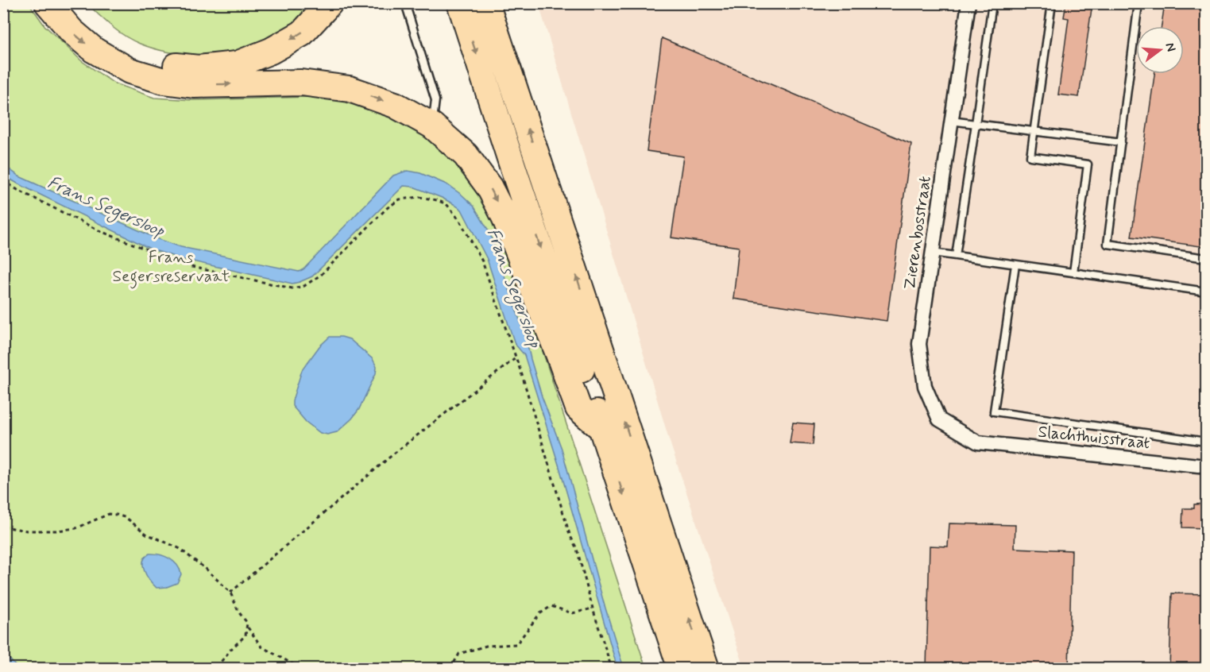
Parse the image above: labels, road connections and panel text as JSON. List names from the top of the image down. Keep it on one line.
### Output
{"streets":{"street":["Zierenbosstraat","Slachthuisstraat"]},"crossings":[["Zierenbosstraat","Slachthuisstraat"]],"water":["Frans Segersloop"],"parks":["Frans Segersreservaat"],"north":"right"}
